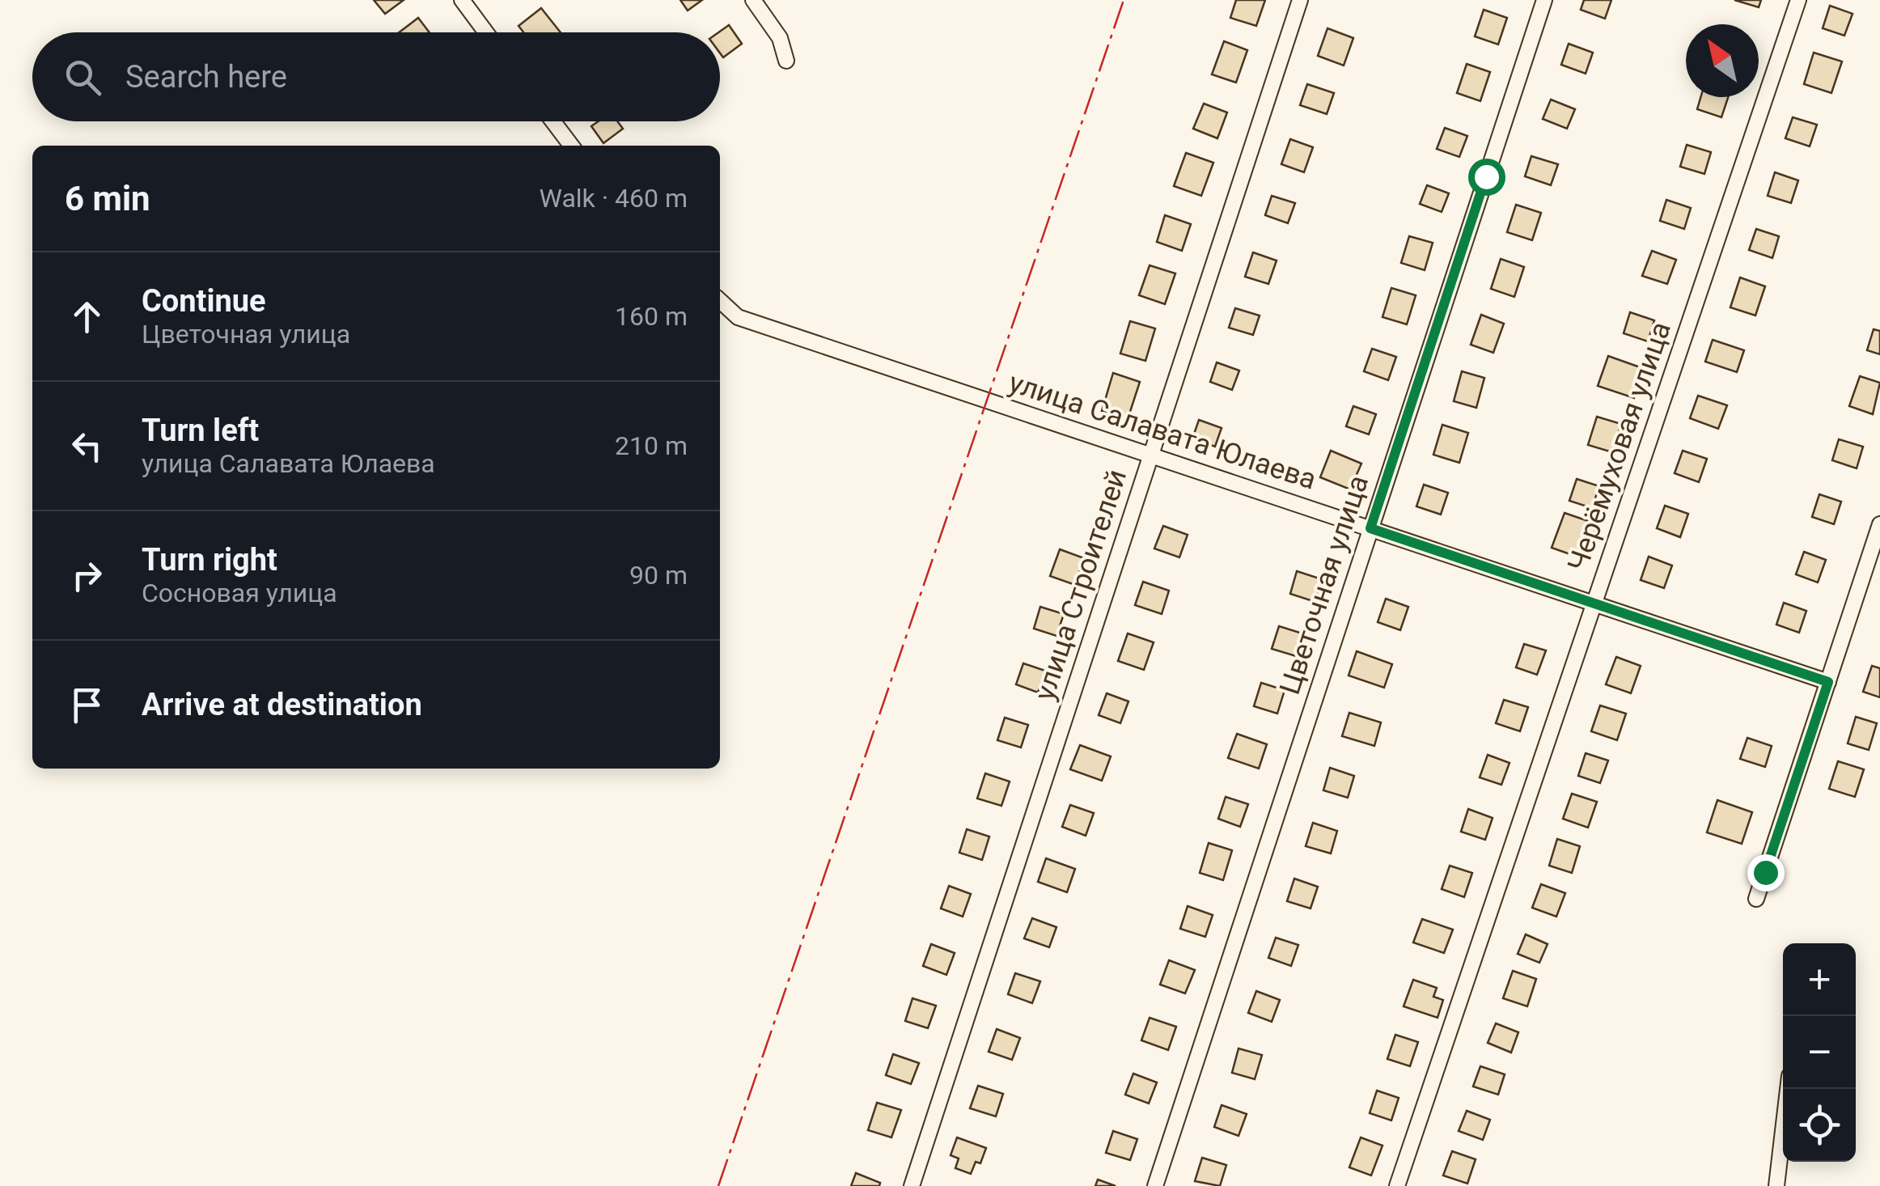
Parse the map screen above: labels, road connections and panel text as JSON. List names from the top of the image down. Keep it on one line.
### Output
{"streets":{"street":["улица Салавата Юлаева","Черёмуховая улица","улица Строителей","Цветочная улица"]},"crossings":[["улица Салавата Юлаева","Черёмуховая улица"],["улица Салавата Юлаева","улица Строителей"],["улица Салавата Юлаева","Цветочная улица"]],"north":"top left","page":{"search":"Search here","heading":["6 min","Walk · 460 m"],"list":[["Continue","Цветочная улица","160 m"],["Turn left","улица Салавата Юлаева","210 m"],["Turn right","Сосновая улица","90 m"],"Arrive at destination"],"map_buttons":["+","−"]}}
